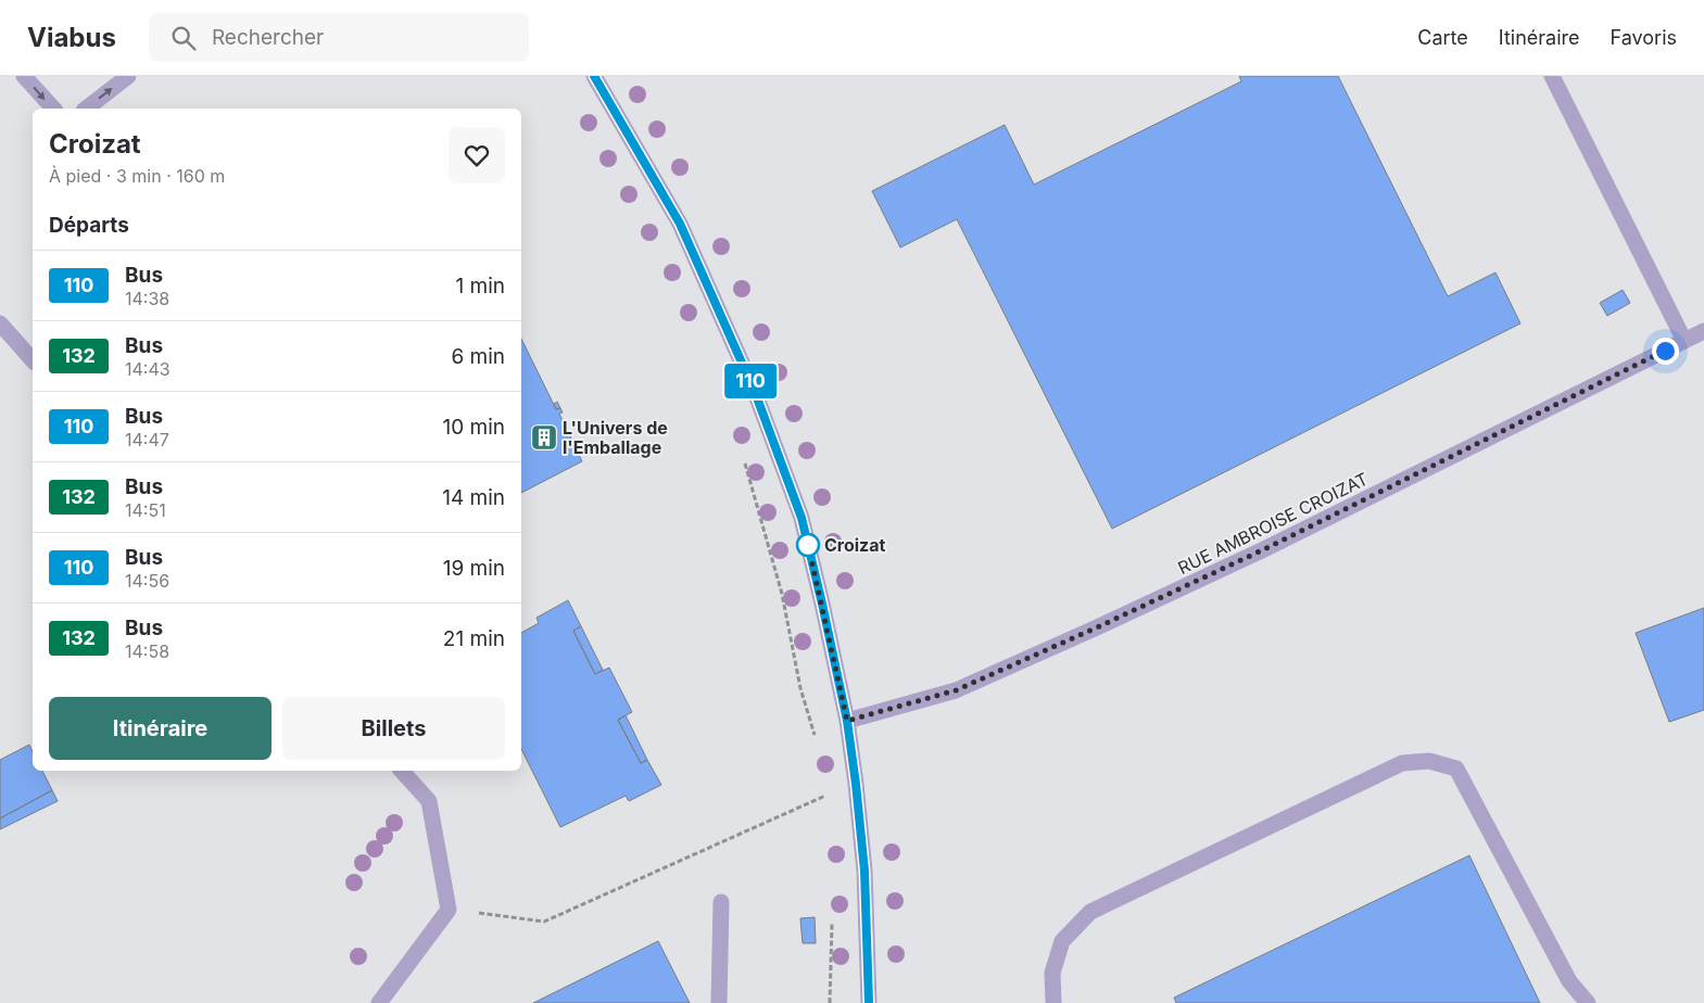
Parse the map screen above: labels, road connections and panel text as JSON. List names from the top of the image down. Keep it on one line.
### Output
{"streets":{"street":["RUE AMBROISE CROIZAT"]},"places":{"building":["L'Univers de l'Emballage"],"other":["Croizat"]},"lines":["bus line 110"],"page":{"header":"Viabus","search":"Rechercher","nav":["Carte","Itinéraire","Favoris"],"on_map":"110","heading":[["Croizat","À pied · 3 min · 160 m"],"Départs"],"list":[{"mark":"110","name":"Bus","note":"14:38","value":"1 min"},{"mark":"132","name":"Bus","note":"14:43","value":"6 min"},{"mark":"110","name":"Bus","note":"14:47","value":"10 min"},{"mark":"132","name":"Bus","note":"14:51","value":"14 min"},{"mark":"110","name":"Bus","note":"14:56","value":"19 min"},{"mark":"132","name":"Bus","note":"14:58","value":"21 min"}],"buttons":["Itinéraire","Billets"]}}
